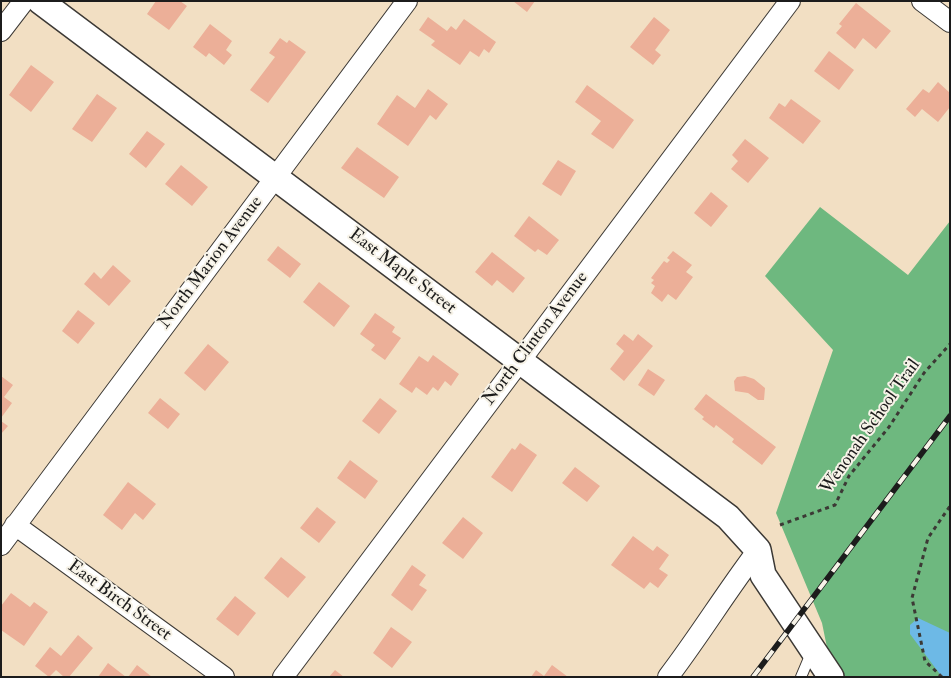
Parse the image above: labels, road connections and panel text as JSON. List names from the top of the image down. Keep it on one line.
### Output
{"streets":{"street":["North Marion Avenue","East Maple Street","North Clinton Avenue","East Birch Street"],"path":["Wenonah School Trail"]},"crossings":[["North Marion Avenue","East Maple Street"],["North Marion Avenue","East Birch Street"],["East Maple Street","North Clinton Avenue"]]}
